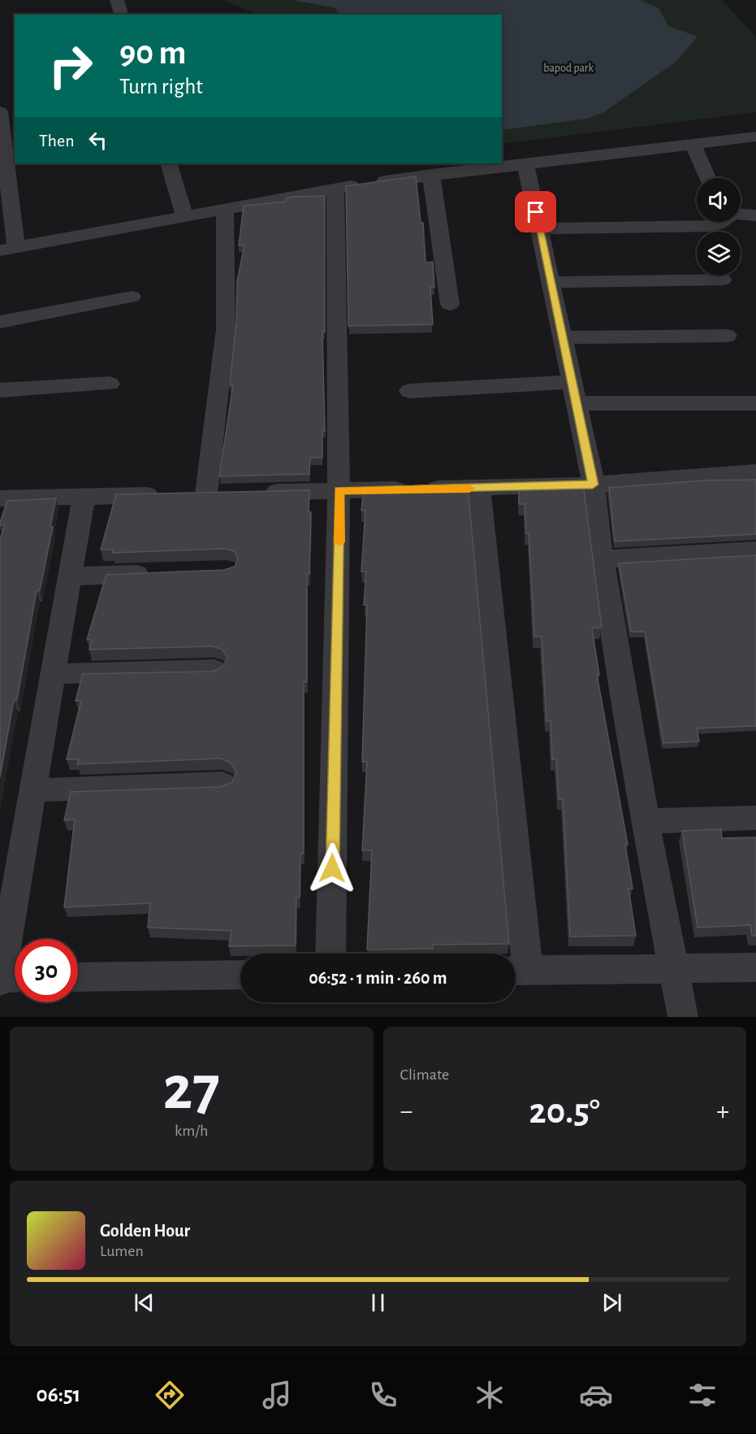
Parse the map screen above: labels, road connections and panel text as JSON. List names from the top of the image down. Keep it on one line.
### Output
{"parks":["bapod park"],"page":{"turn":["90 m","Turn right"],"then":"Then","limit":"30","trip":"06:52 · 1 min · 260 m","tile":[["27","km/h"],"Climate"],"heat":["−","20.5°","+"],"song":["Golden Hour","Lumen"],"tabs":"06:51"}}
